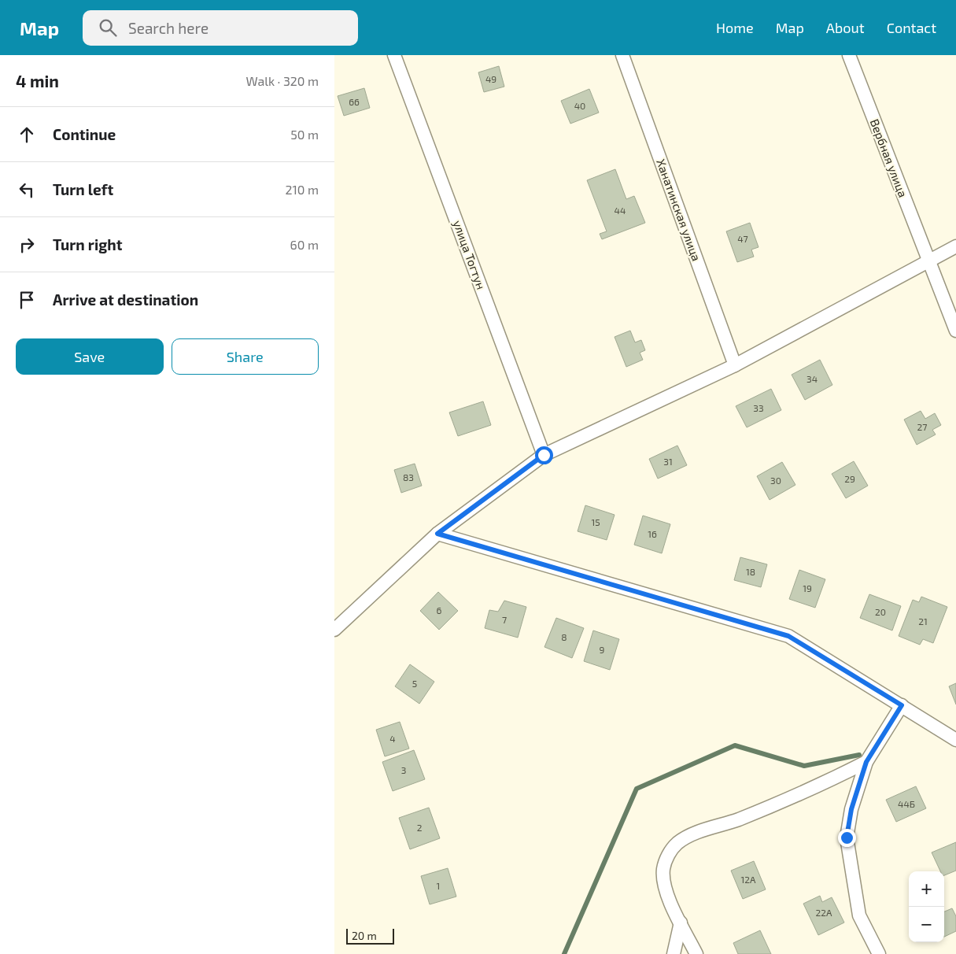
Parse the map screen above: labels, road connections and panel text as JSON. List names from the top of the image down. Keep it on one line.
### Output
{"streets":{"street":["Вербная улица","Ханатинская улица","улица Тогтун"]},"house_numbers":["49","66","40","44","47","34","33","27","31","83","29","30","15","16","18","19","6","20","7","21","8","9","5","4","3","44Б","2","12А","1","22А"],"scale_bar":"20 m","page":{"header":"Map","search":"Search here","nav":["Home","Map","About","Contact"],"heading":["4 min","Walk · 320 m"],"list":[["Continue","50 m"],["Turn left","210 m"],["Turn right","60 m"],"Arrive at destination"],"buttons":["Save","Share"],"map_buttons":["+","−"],"scale":"20 m"}}
